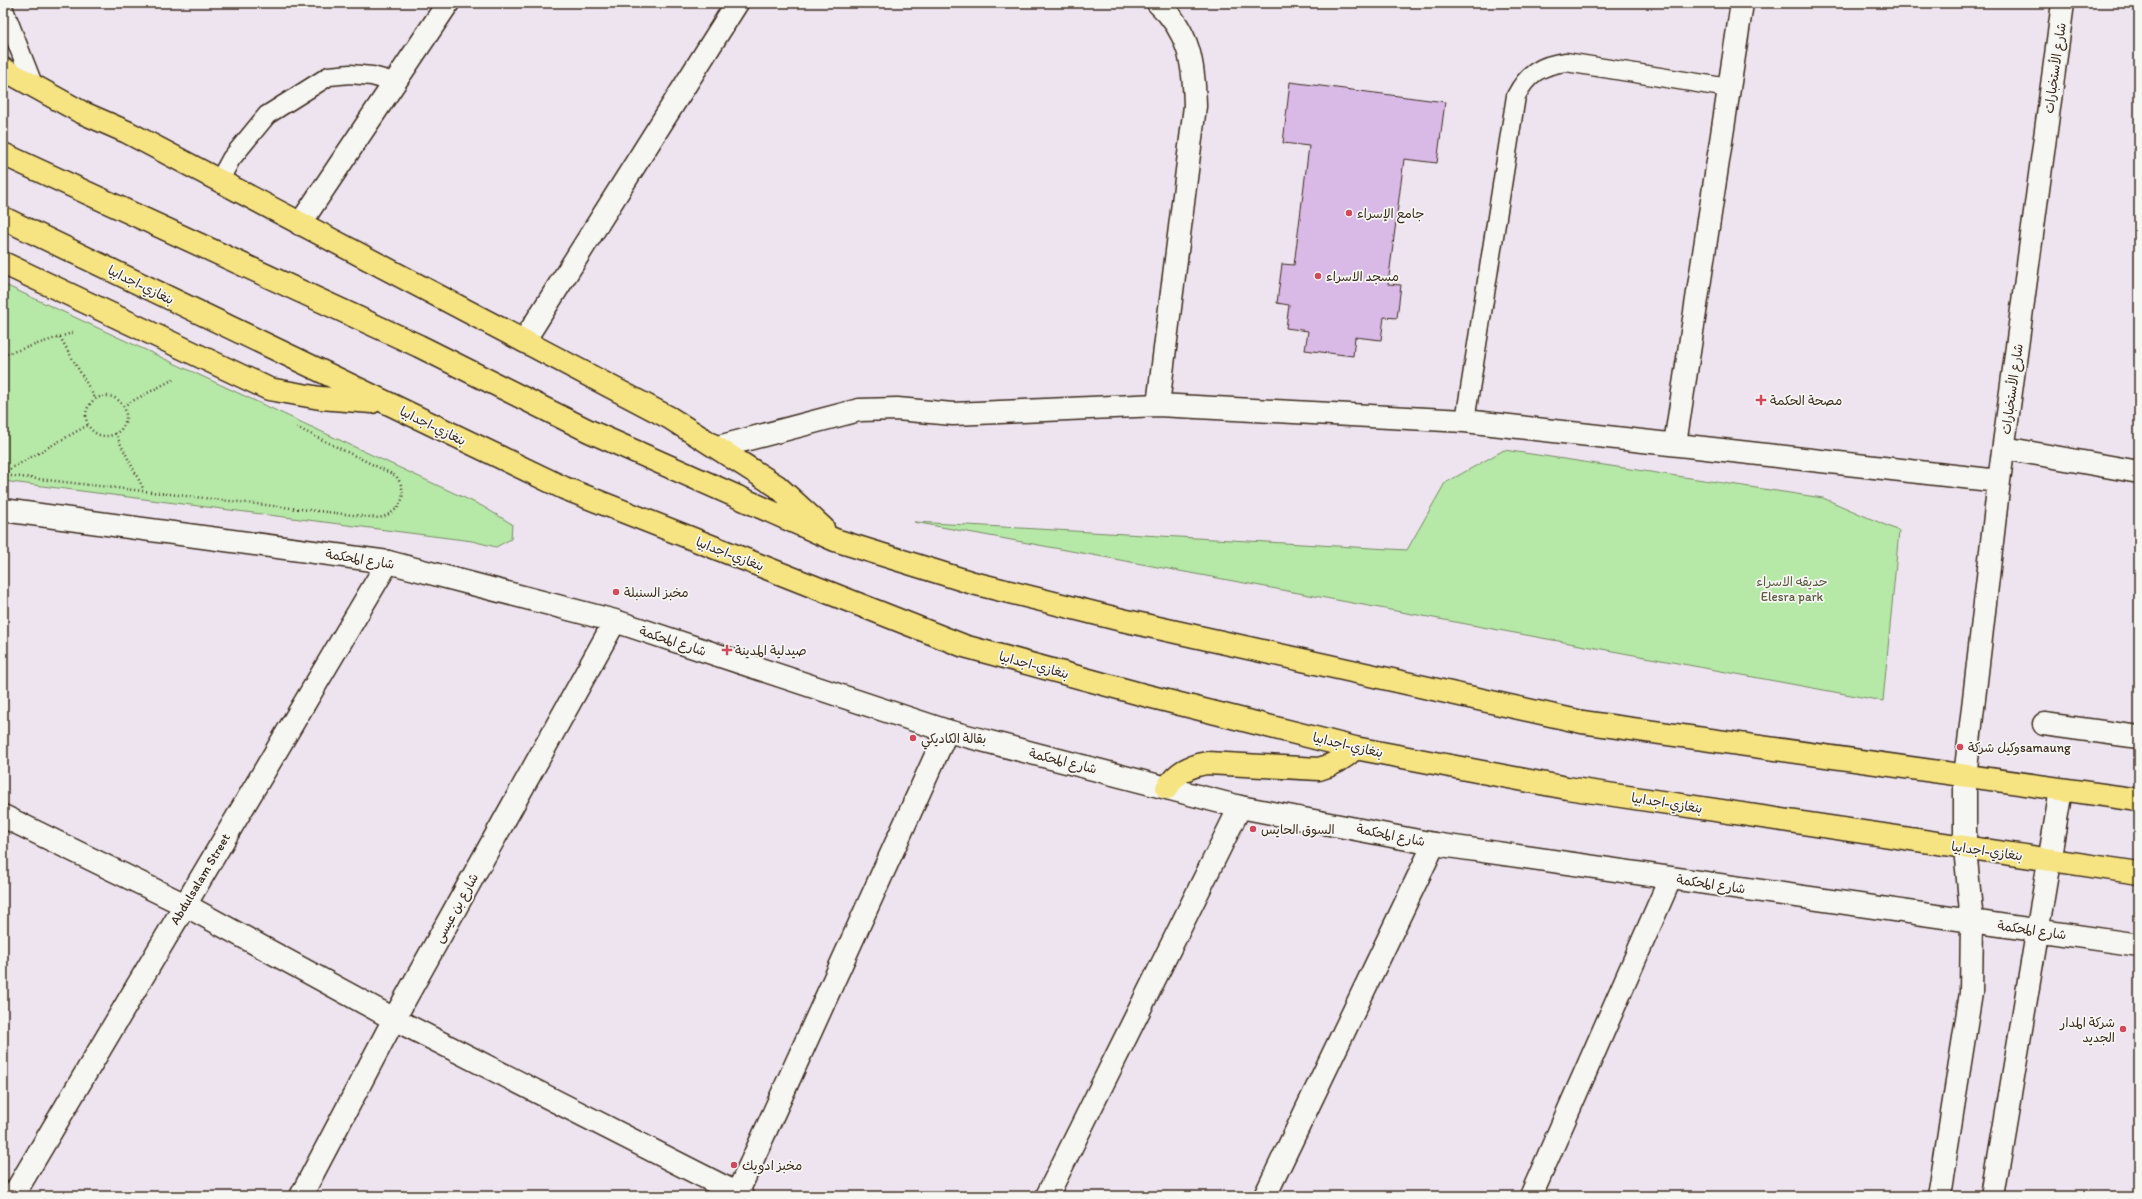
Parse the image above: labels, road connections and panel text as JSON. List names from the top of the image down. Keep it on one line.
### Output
{"streets":{"highway":["بنغازي-اجدابيا"],"street":["شارع الأستخبارات","شارع المحكمة","Abdulsalam Street","شارع بن عيسى"]},"crossings":[["شارع الأستخبارات","بنغازي-اجدابيا"],["شارع الأستخبارات","شارع المحكمة"],["شارع المحكمة","Abdulsalam Street"],["شارع المحكمة","شارع بن عيسى"]],"parks":["حديقه الاسراء Elesra park"],"places":{"other":["جامع الإسراء","مسجد الاسراء","مخبز السنبلة","بقالة الكاديكي","وكيل شركةsamaung","السوق الحايس","شركة المدار الجديد","مخبز ادويك"],"health":["مصحة الحكمة","صيدلية المدينة"]}}
